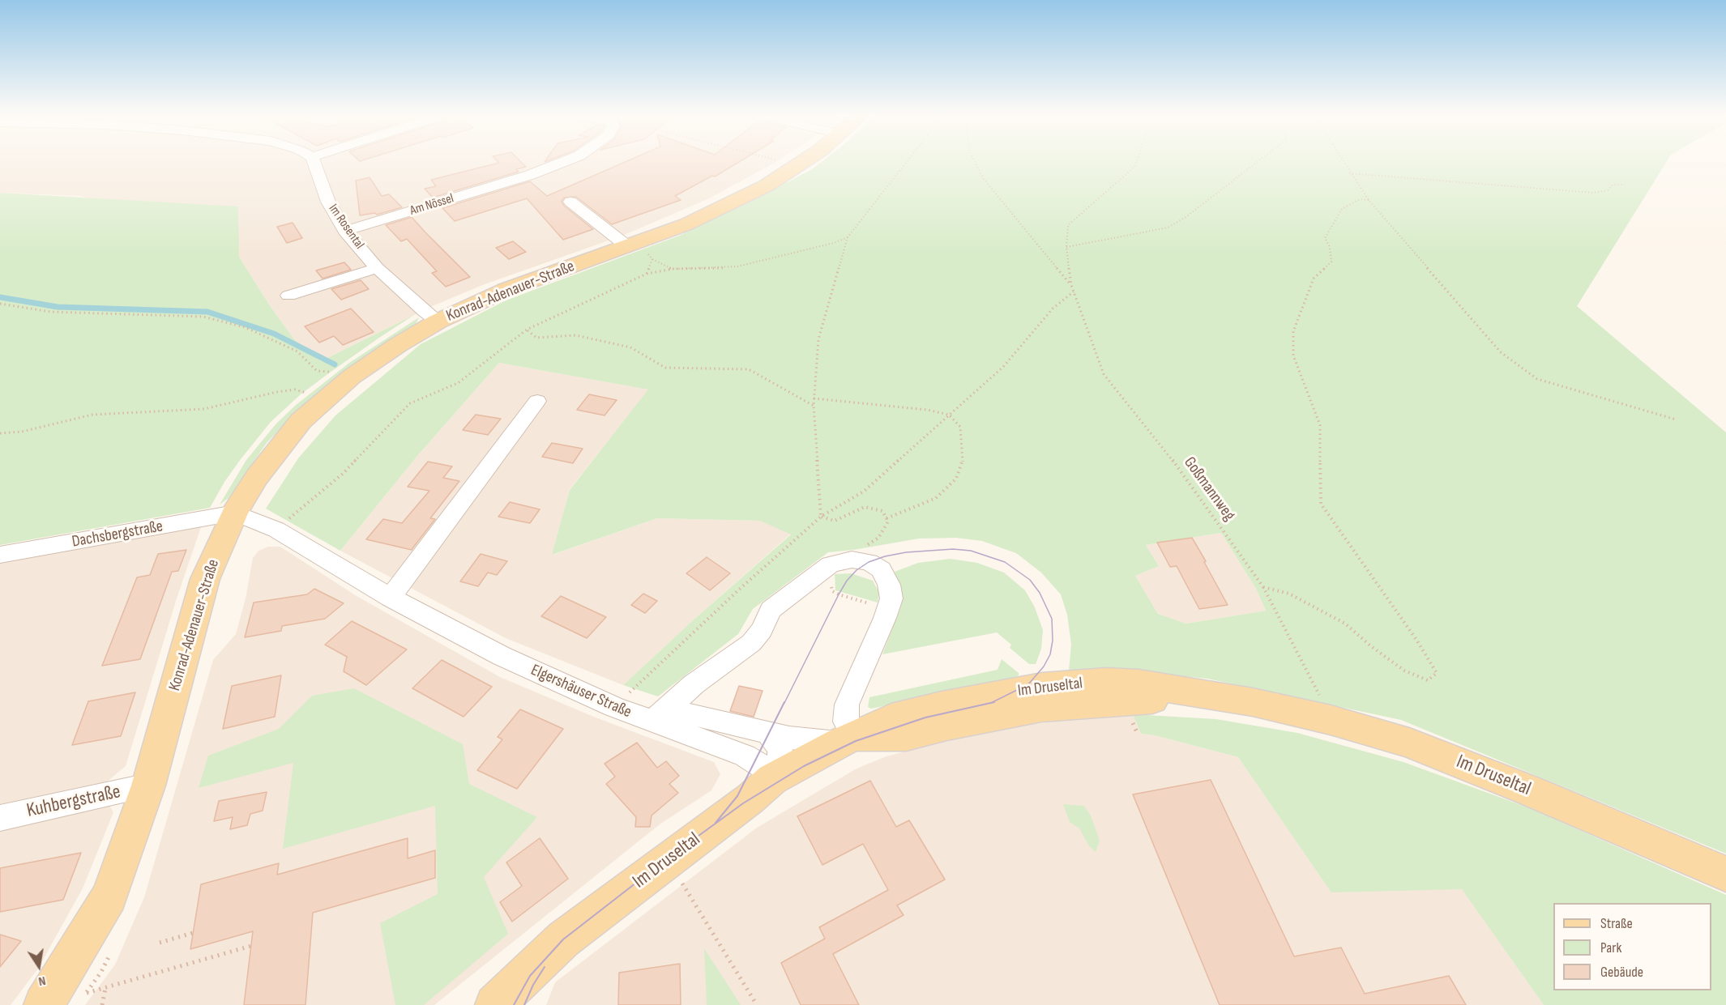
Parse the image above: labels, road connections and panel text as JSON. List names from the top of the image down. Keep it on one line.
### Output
{"streets":{"main road":["Konrad-Adenauer-Straße","Im Druseltal"],"street":["Am Nössel","Im Rosental","Dachsbergstraße","Elgershäuser Straße","Kuhbergstraße"],"path":["Goßmannweg"]},"crossings":[["Am Nössel","Im Rosental"],["Im Rosental","Konrad-Adenauer-Straße"],["Konrad-Adenauer-Straße","Dachsbergstraße"],["Konrad-Adenauer-Straße","Elgershäuser Straße"],["Konrad-Adenauer-Straße","Kuhbergstraße"],["Dachsbergstraße","Elgershäuser Straße"],["Im Druseltal","Elgershäuser Straße"]],"legend":["Straße","Park","Gebäude"],"north":"bottom"}
